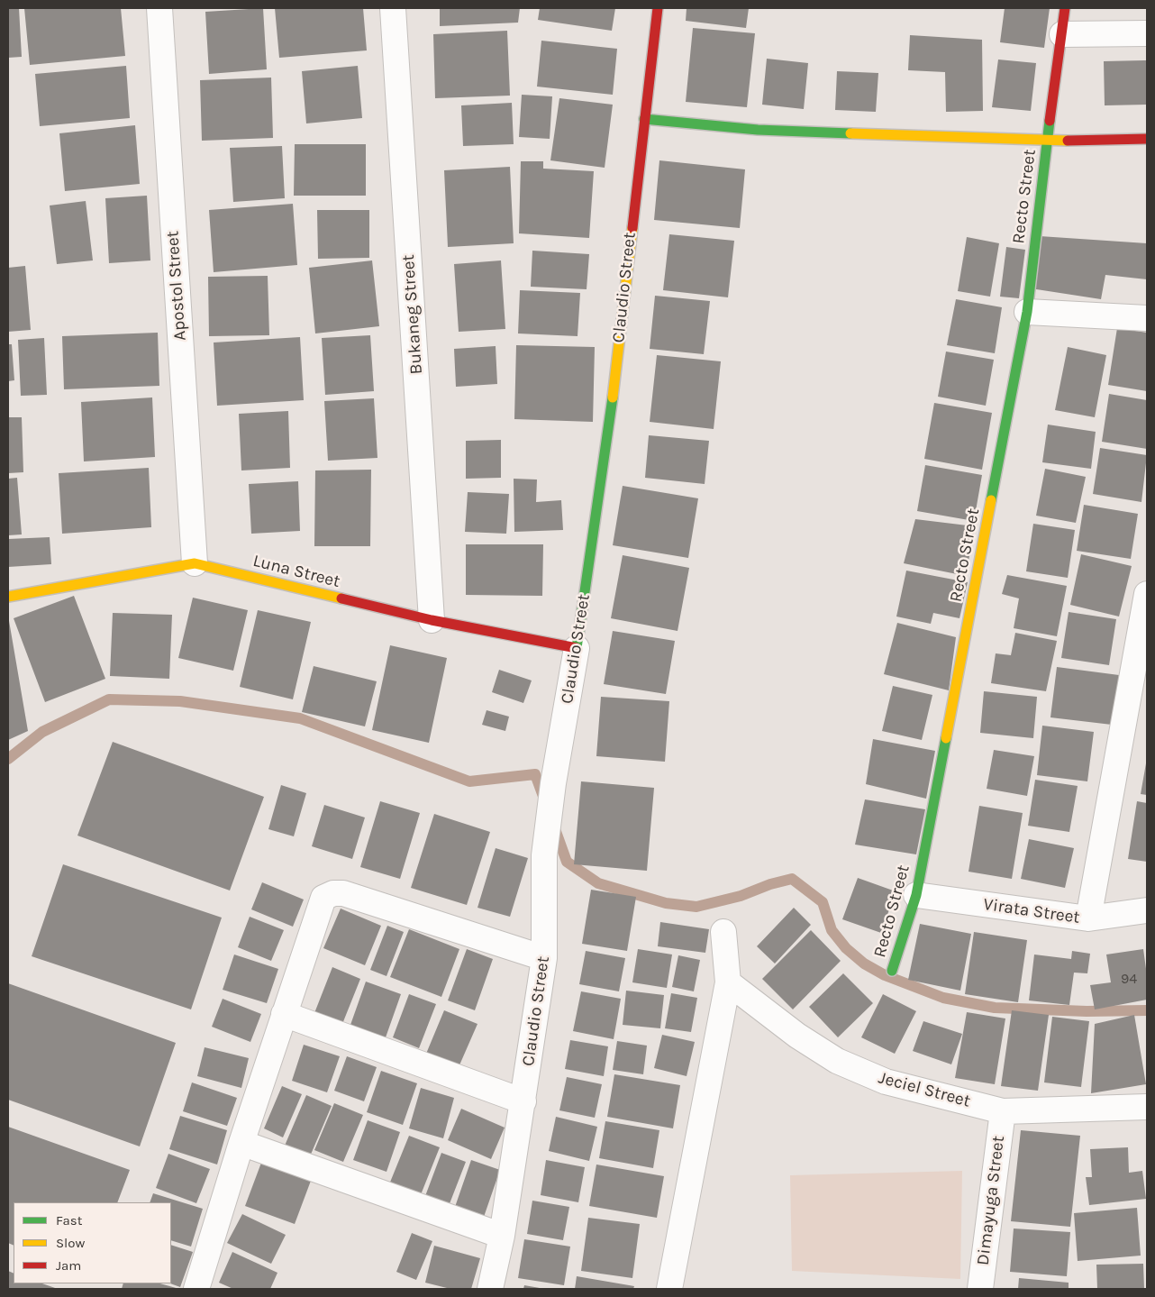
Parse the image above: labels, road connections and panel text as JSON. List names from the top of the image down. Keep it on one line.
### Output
{"streets":{"main road":["Recto Street","Claudio Street","Luna Street"],"street":["Apostol Street","Bukaneg Street","Virata Street","Jeciel Street","Dimayuga Street"]},"crossings":[["Recto Street","Virata Street"],["Apostol Street","Luna Street"],["Claudio Street","Luna Street"],["Bukaneg Street","Luna Street"],["Jeciel Street","Dimayuga Street"]],"house_numbers":["94"],"legend":["Fast","Slow","Jam"]}
